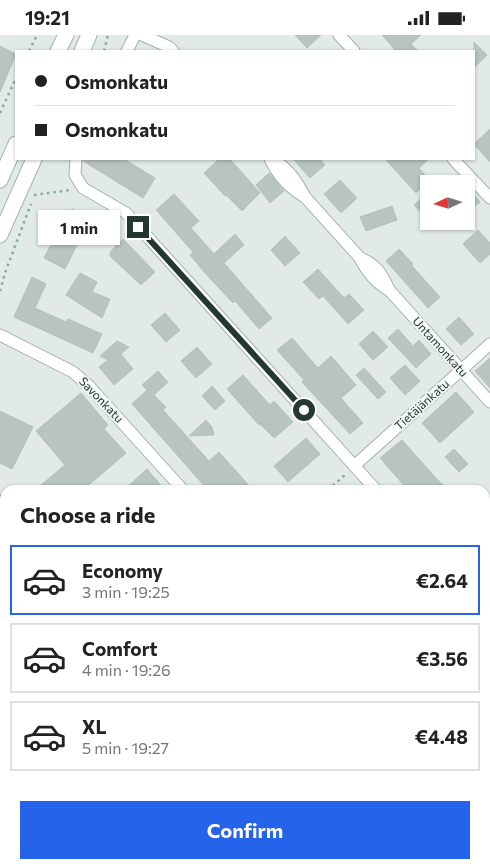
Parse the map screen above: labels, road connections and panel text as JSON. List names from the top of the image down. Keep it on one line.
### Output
{"streets":{"street":["Untamonkatu","Savonkatu","Tietäjänkatu"]},"crossings":[["Untamonkatu","Tietäjänkatu"]],"north":"left","page":{"status":"19:21","banner":["Osmonkatu","Osmonkatu"],"bubble":"1 min","heading":"Choose a ride","list":[{"name":"Economy","note":"3 min · 19:25","value":"€2.64"},{"name":"Comfort","note":"4 min · 19:26","value":"€3.56"},{"name":"XL","note":"5 min · 19:27","value":"€4.48"}],"buttons":"Confirm"}}
